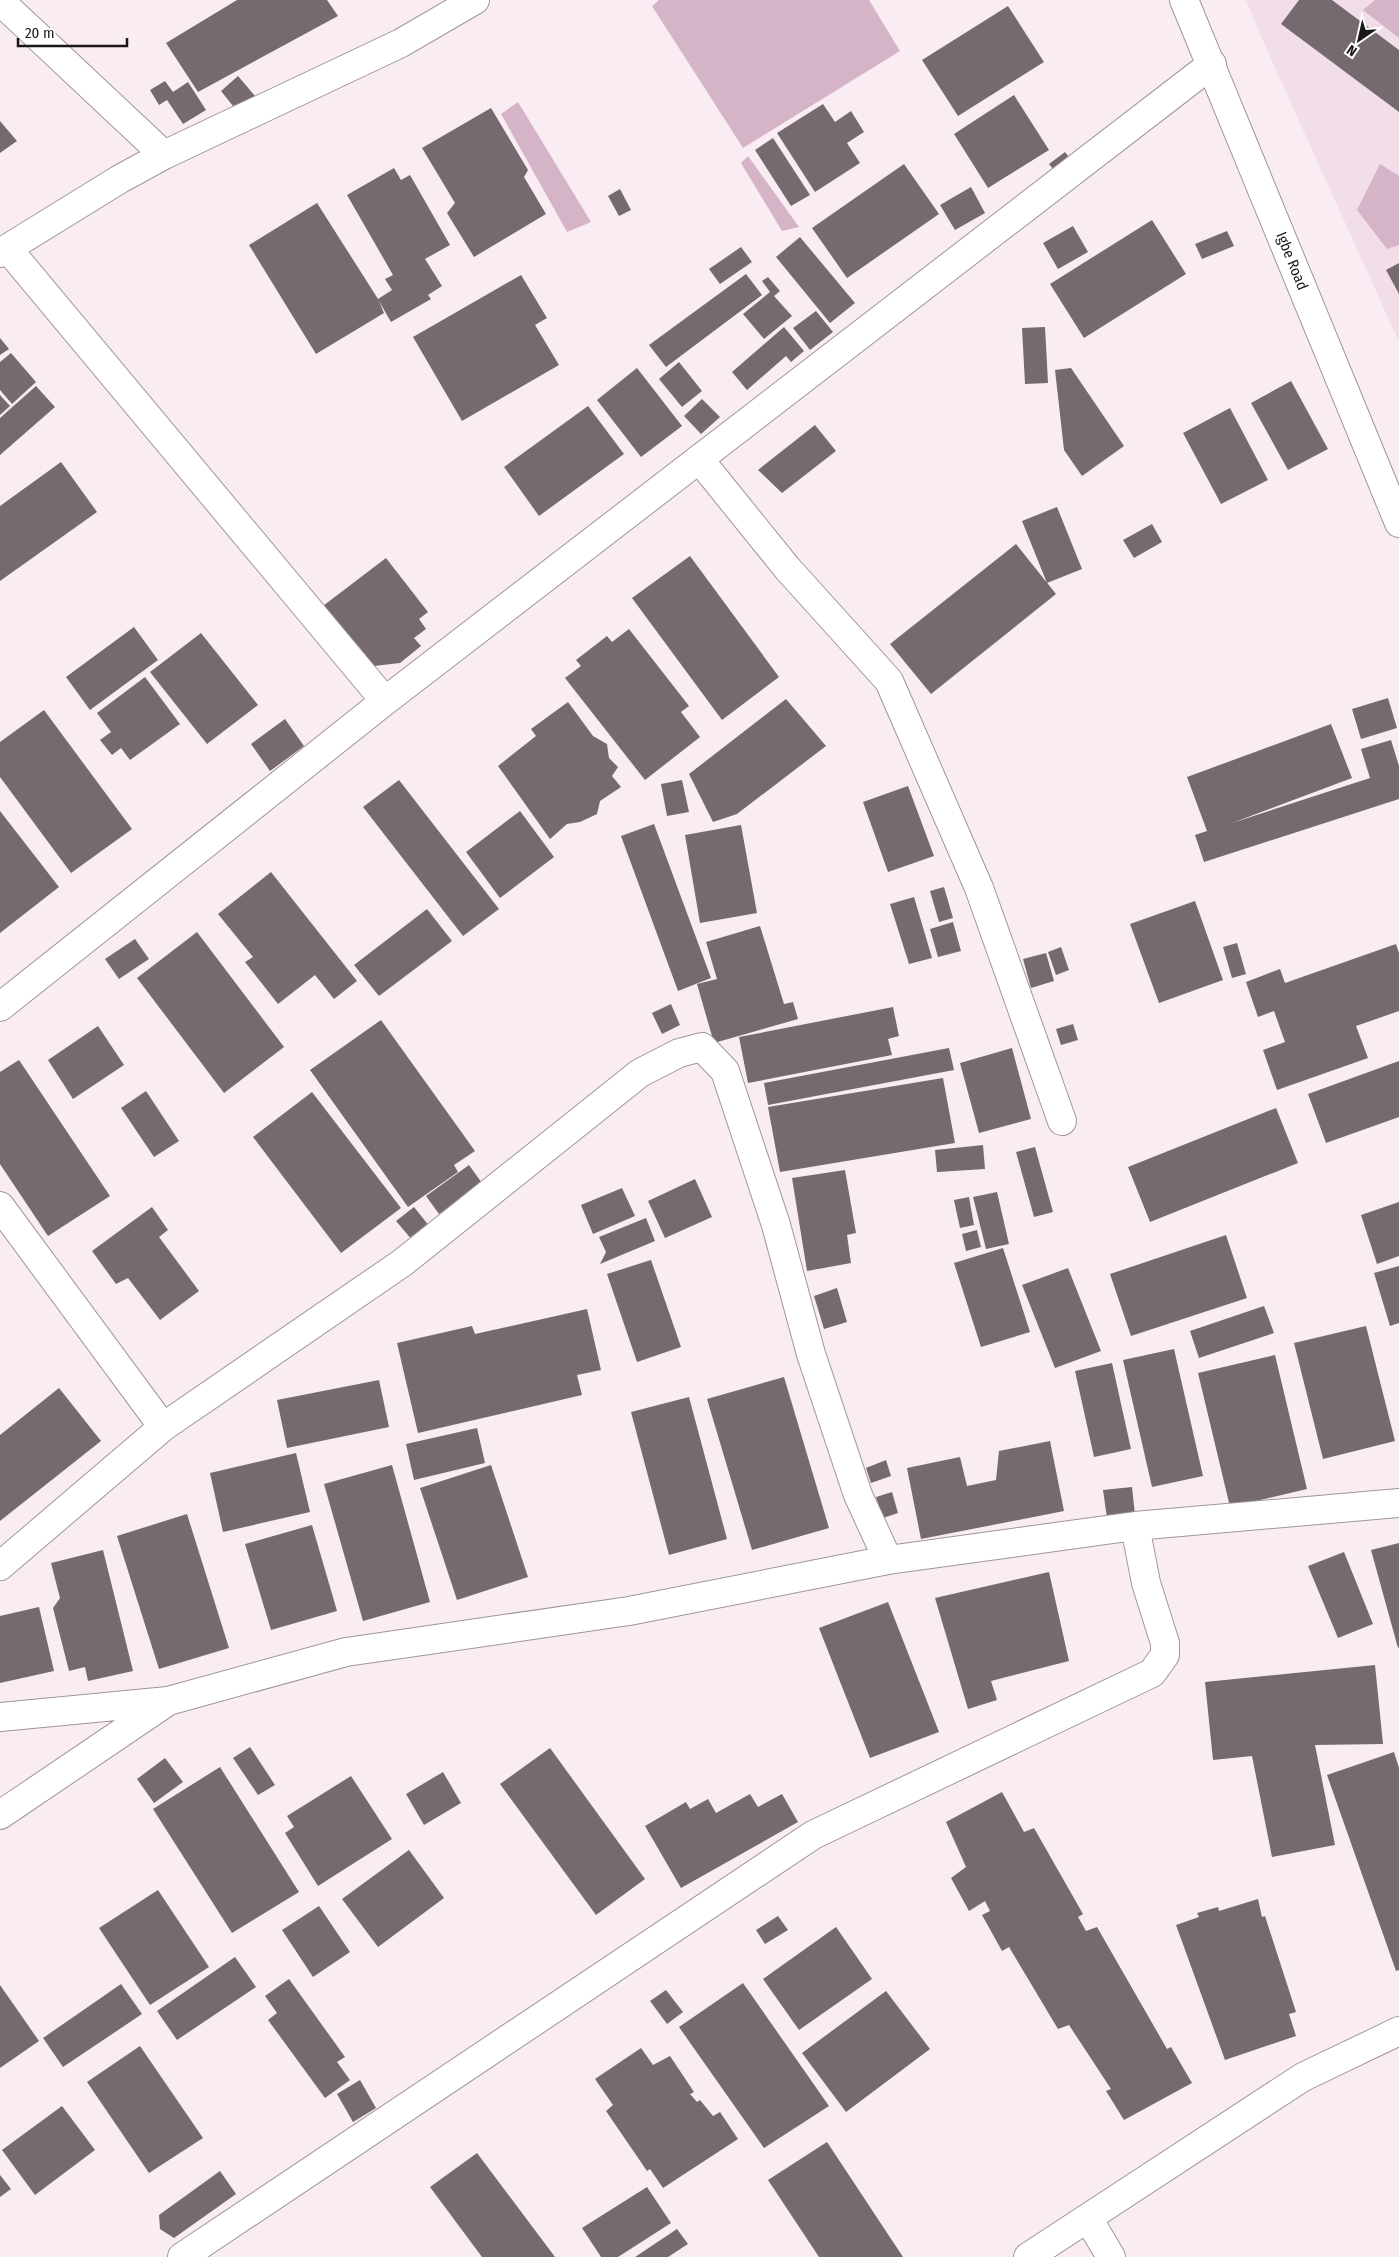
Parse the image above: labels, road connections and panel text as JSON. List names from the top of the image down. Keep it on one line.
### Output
{"streets":{"street":["Igbe Road"]},"scale_bar":"20 m","north":"bottom left"}
